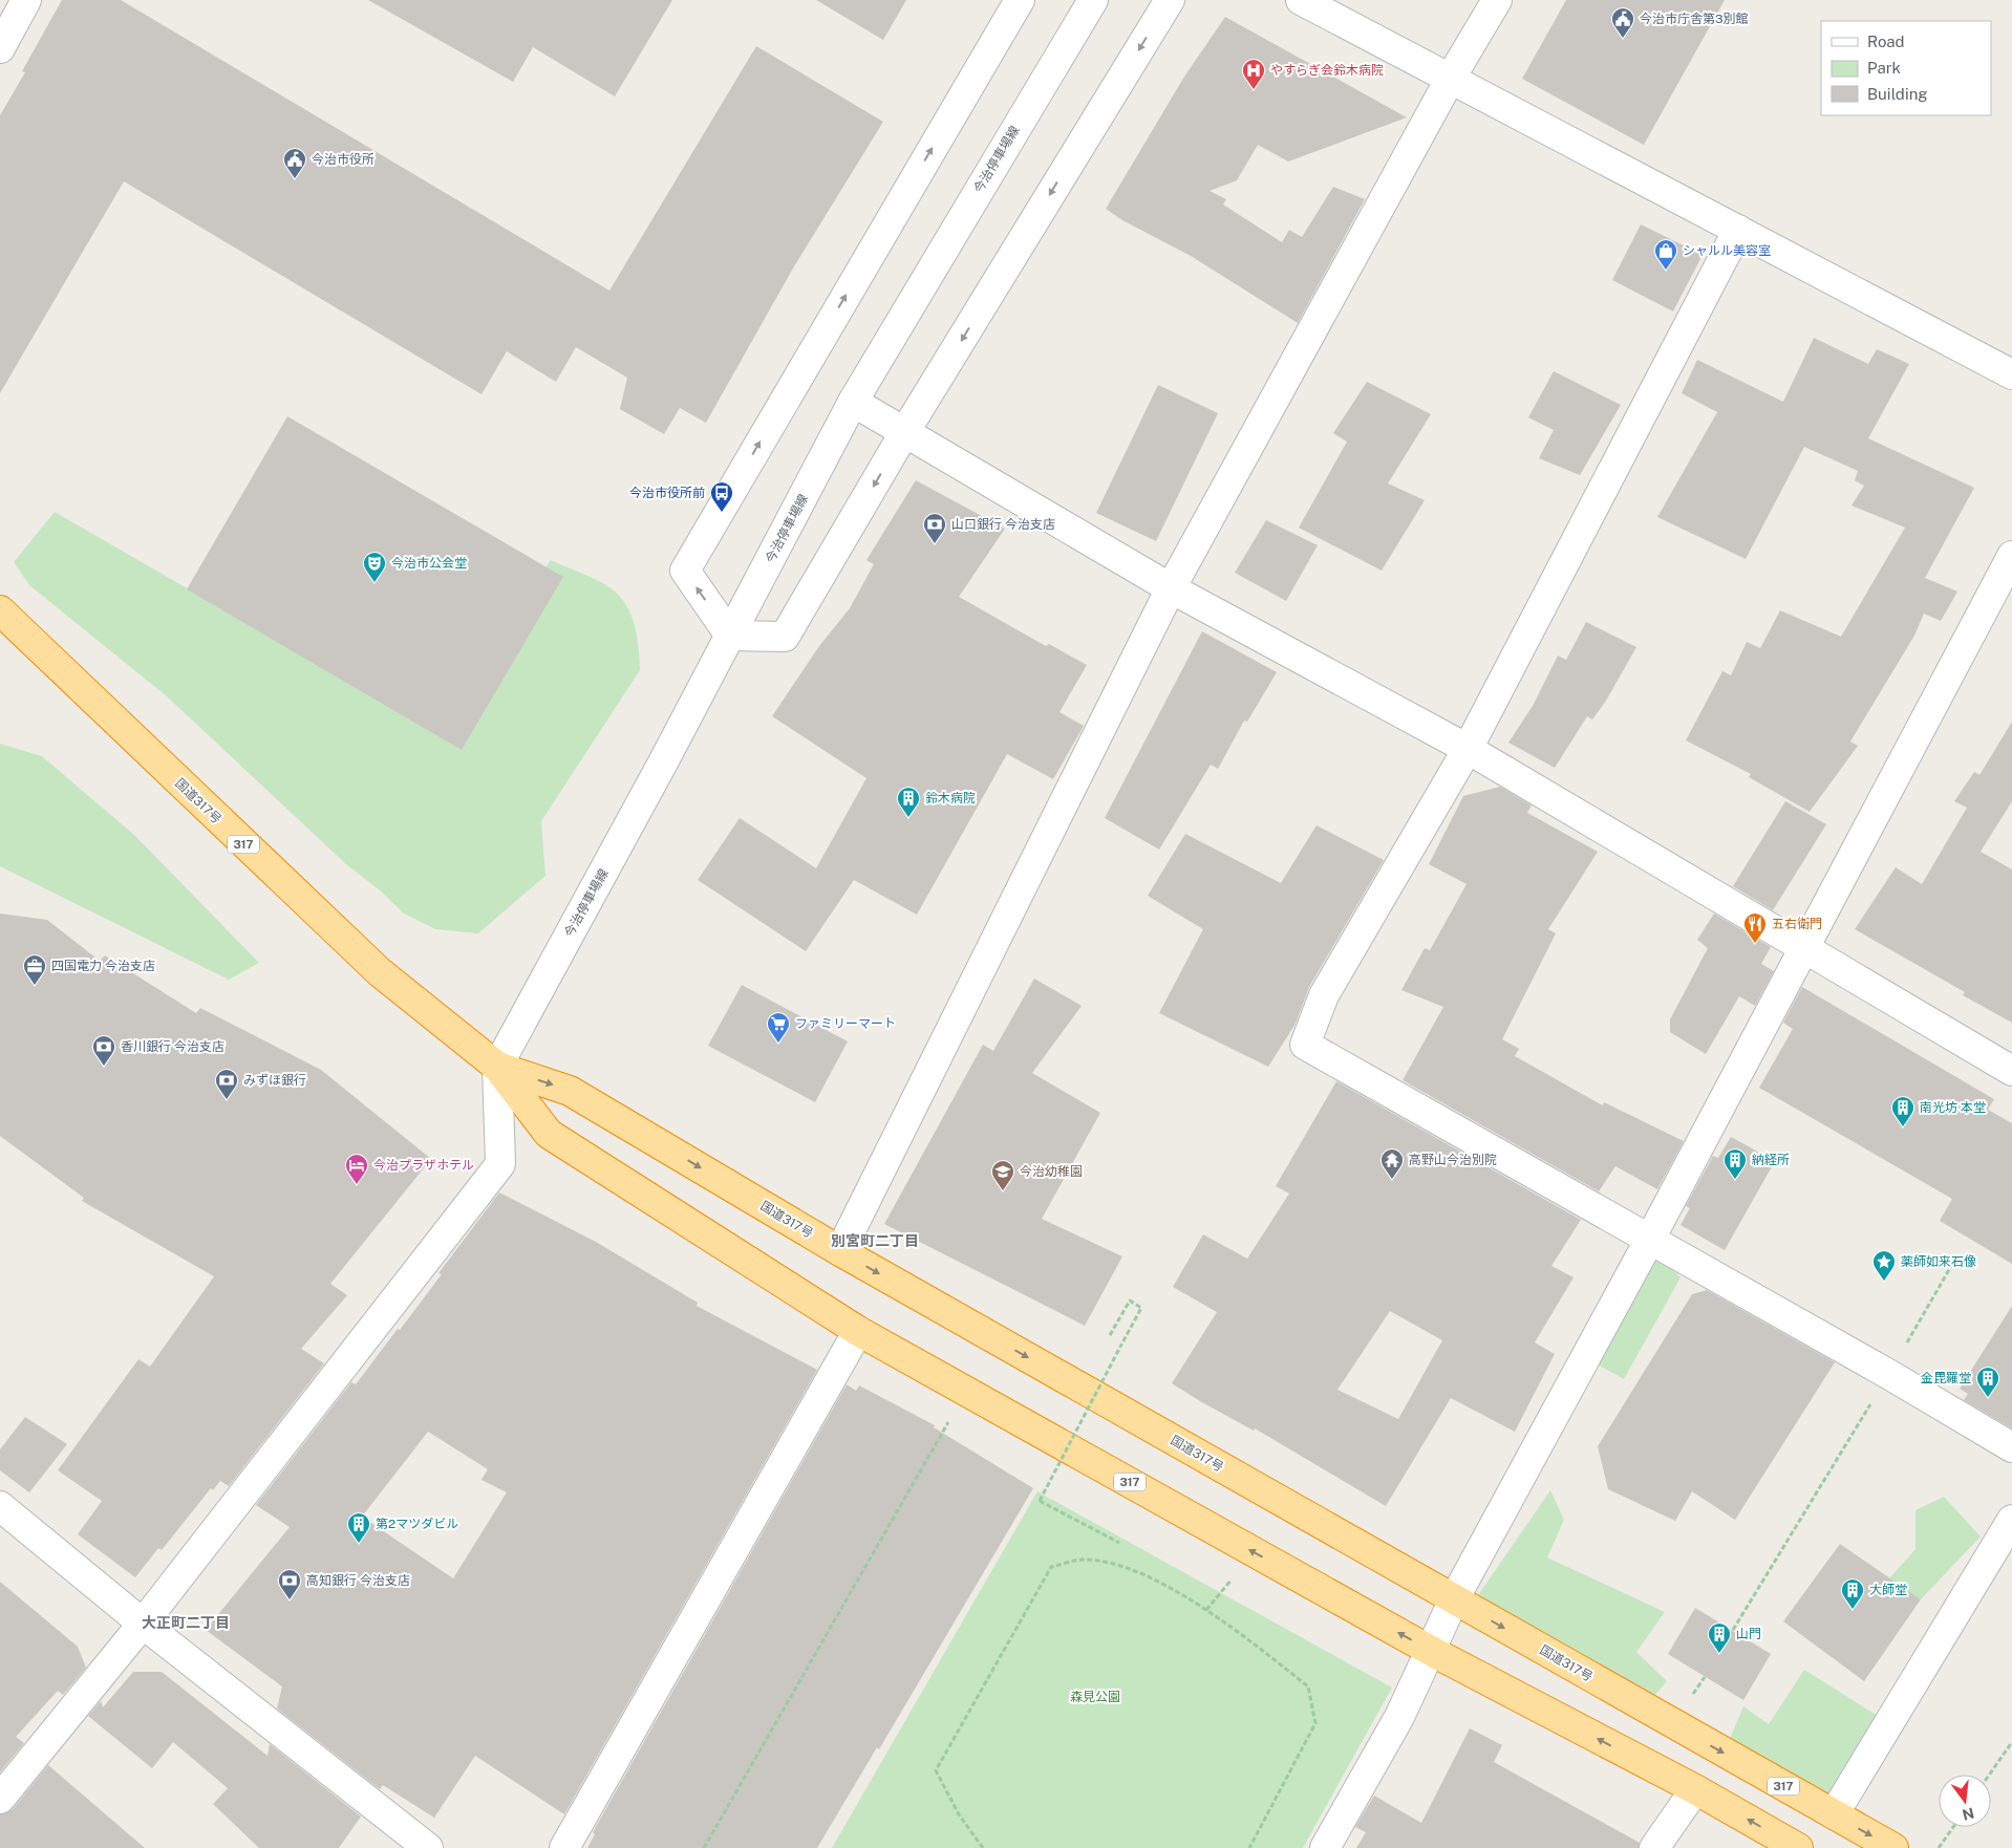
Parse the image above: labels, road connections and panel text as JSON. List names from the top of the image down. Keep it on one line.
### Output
{"streets":{"highway":["国道317号","317"],"street":["今治停車場線"]},"crossings":[["今治停車場線","国道317号"]],"districts":["別宮町二丁目","大正町二丁目"],"parks":["森見公園"],"places":{"public building":["今治市庁舎第3別館","今治市役所"],"hospital":["やすらぎ会鈴木病院"],"shop":["シャルル美容室"],"bus stop":["今治市役所前"],"bank":["山口銀行 今治支店","香川銀行 今治支店","みずほ銀行","高知銀行 今治支店"],"theatre":["今治市公会堂"],"building":["鈴木病院","南光坊 本堂","納経所","金毘羅堂","第2マツダビル","大師堂","山門"],"restaurant":["五右衛門"],"office":["四国電力 今治支店"],"supermarket":["ファミリーマート"],"temple":["高野山今治別院"],"hotel":["今治プラザホテル"],"school or university":["今治幼稚園"],"place":["薬師如来石像"]},"legend":["Road","Park","Building"],"north":"bottom"}
